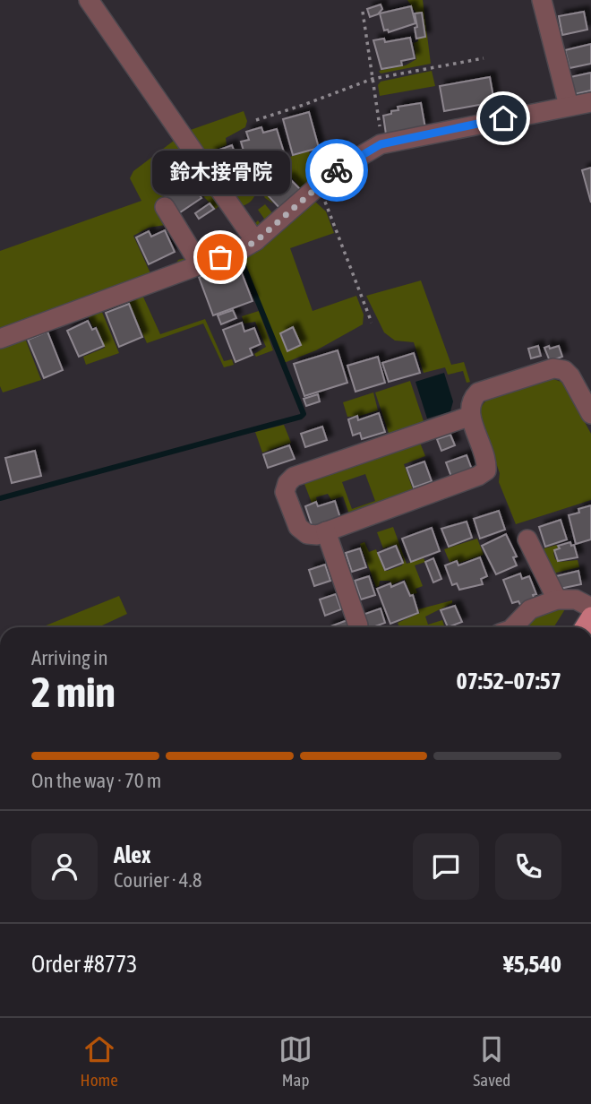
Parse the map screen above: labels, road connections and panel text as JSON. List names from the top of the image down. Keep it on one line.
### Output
{"places":["鈴木接骨院"],"page":{"bubble":"鈴木接骨院","heading":["2 min","Arriving in","07:52–07:57"],"panel":["Alex","Courier · 4.8","Order #8773","¥5,540"],"bar":"On the way · 70 m","tabs":["Home","Map","Saved"]}}
